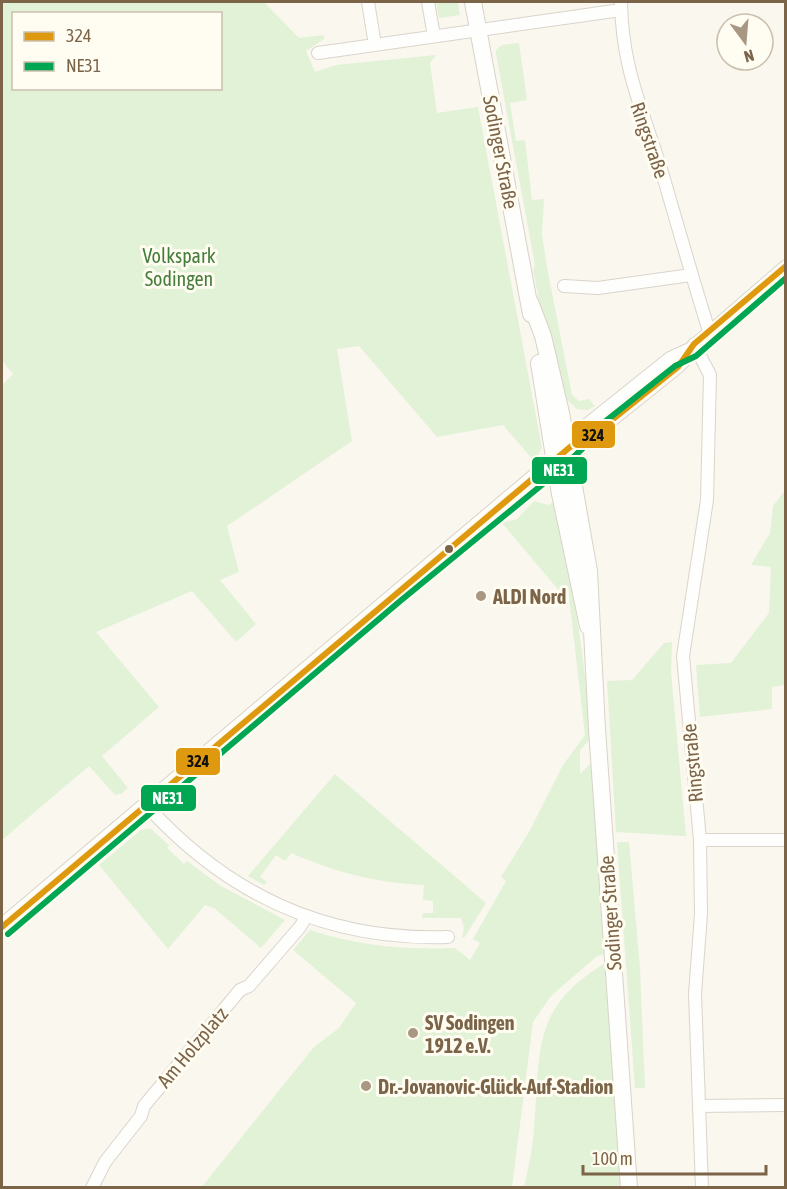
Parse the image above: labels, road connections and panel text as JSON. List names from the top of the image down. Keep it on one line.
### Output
{"streets":{"main road":["Sodinger Straße"],"street":["Ringstraße","Am Holzplatz"]},"parks":["Volkspark Sodingen"],"places":["ALDI Nord","SV Sodingen 1912 e.V.","Dr.-Jovanovic-Glück-Auf-Stadion"],"lines":["transit line 324","transit line NE31"],"legend":["324","NE31"],"scale_bar":"100 m","north":"bottom"}
